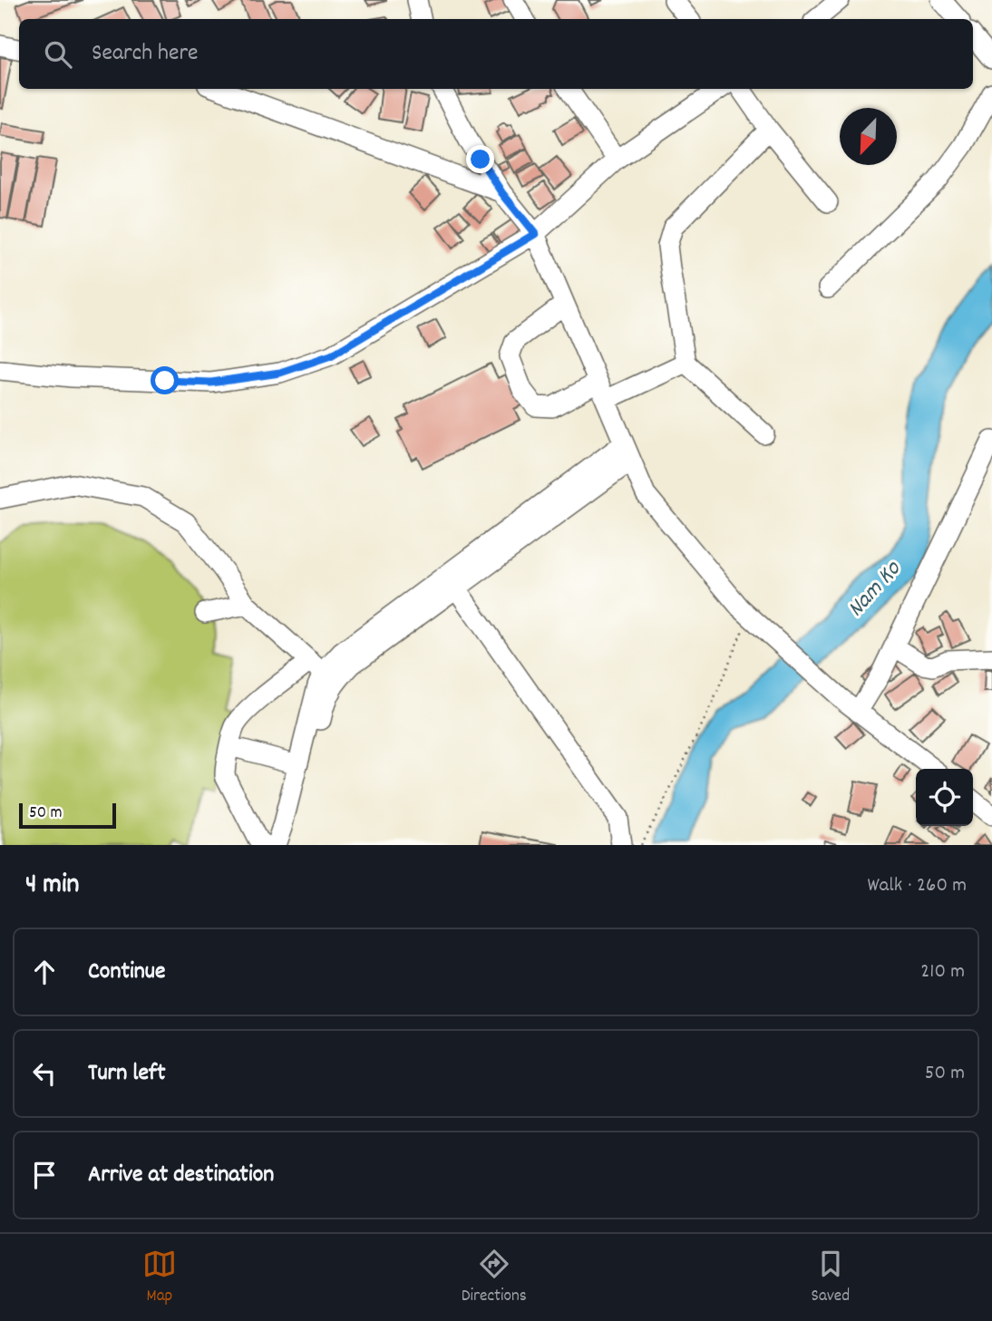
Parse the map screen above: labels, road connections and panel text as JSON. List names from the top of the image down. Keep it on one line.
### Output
{"water":["Nam Ko"],"scale_bar":"50 m","north":"bottom left","page":{"search":"Search here","scale":"50 m","heading":["4 min","Walk · 260 m"],"list":[["Continue","210 m"],["Turn left","50 m"],"Arrive at destination"],"nav":["Map","Directions","Saved"]}}
